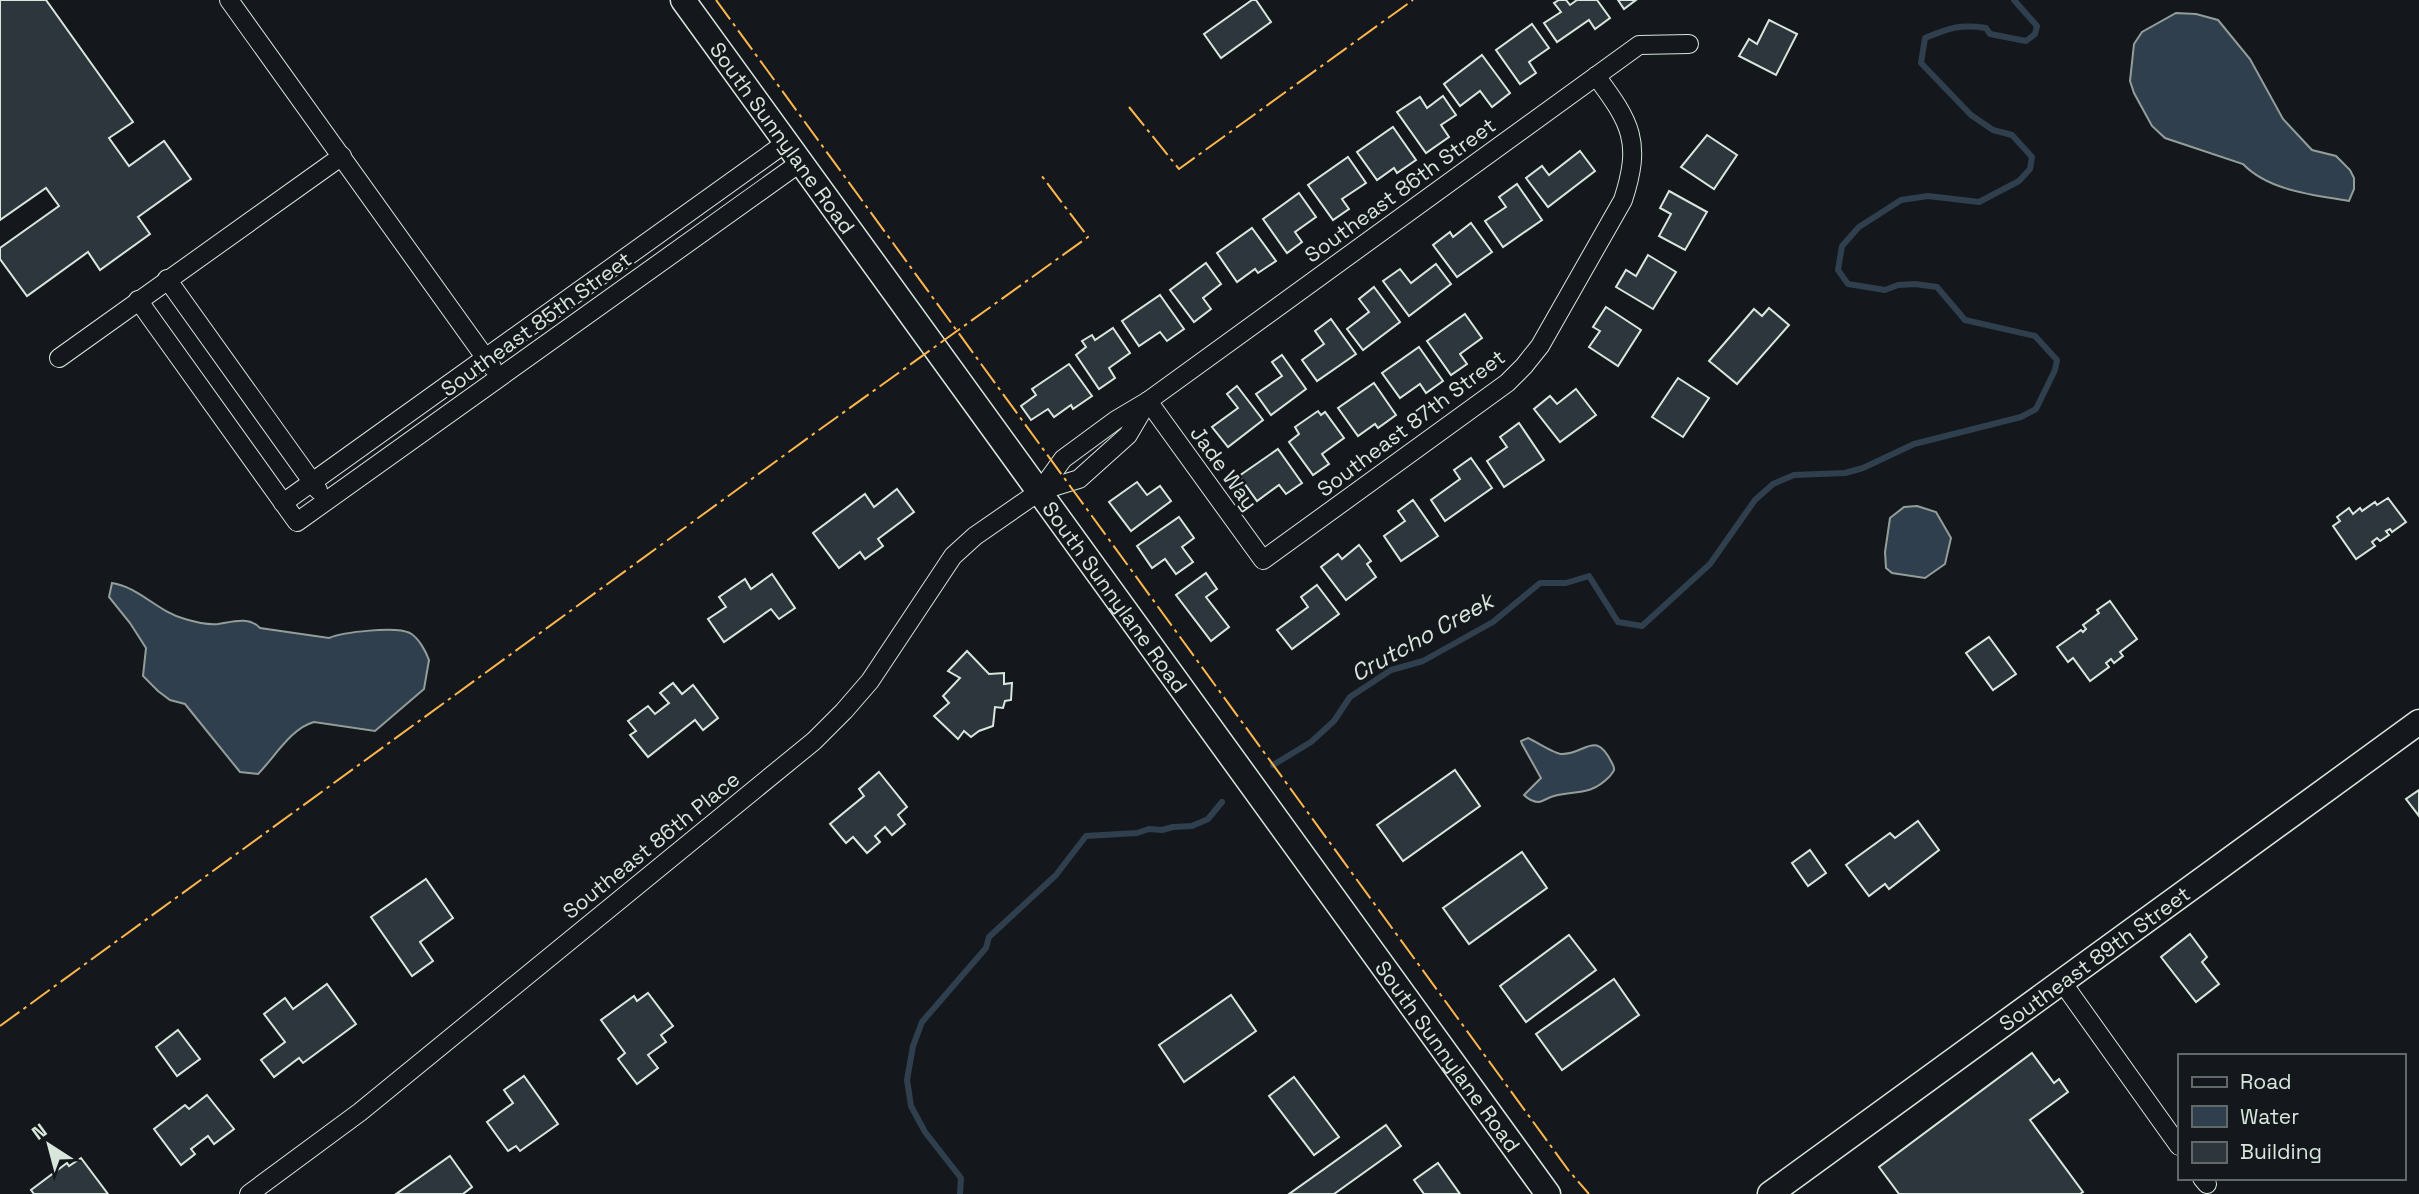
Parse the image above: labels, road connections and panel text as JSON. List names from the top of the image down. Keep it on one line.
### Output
{"streets":{"main road":["South Sunnylane Road","Southeast 89th Street"],"street":["Southeast 86th Street","Southeast 85th Street","Southeast 87th Street","Jade Way","Southeast 86th Place"]},"crossings":[["South Sunnylane Road","Southeast 86th Street"],["South Sunnylane Road","Southeast 85th Street"],["South Sunnylane Road","Southeast 86th Place"],["Southeast 86th Street","Southeast 87th Street"],["Southeast 86th Street","Jade Way"],["Southeast 86th Street","Southeast 86th Place"],["Southeast 87th Street","Jade Way"]],"water":["Crutcho Creek"],"legend":["Road","Water","Building"],"north":"top left"}
